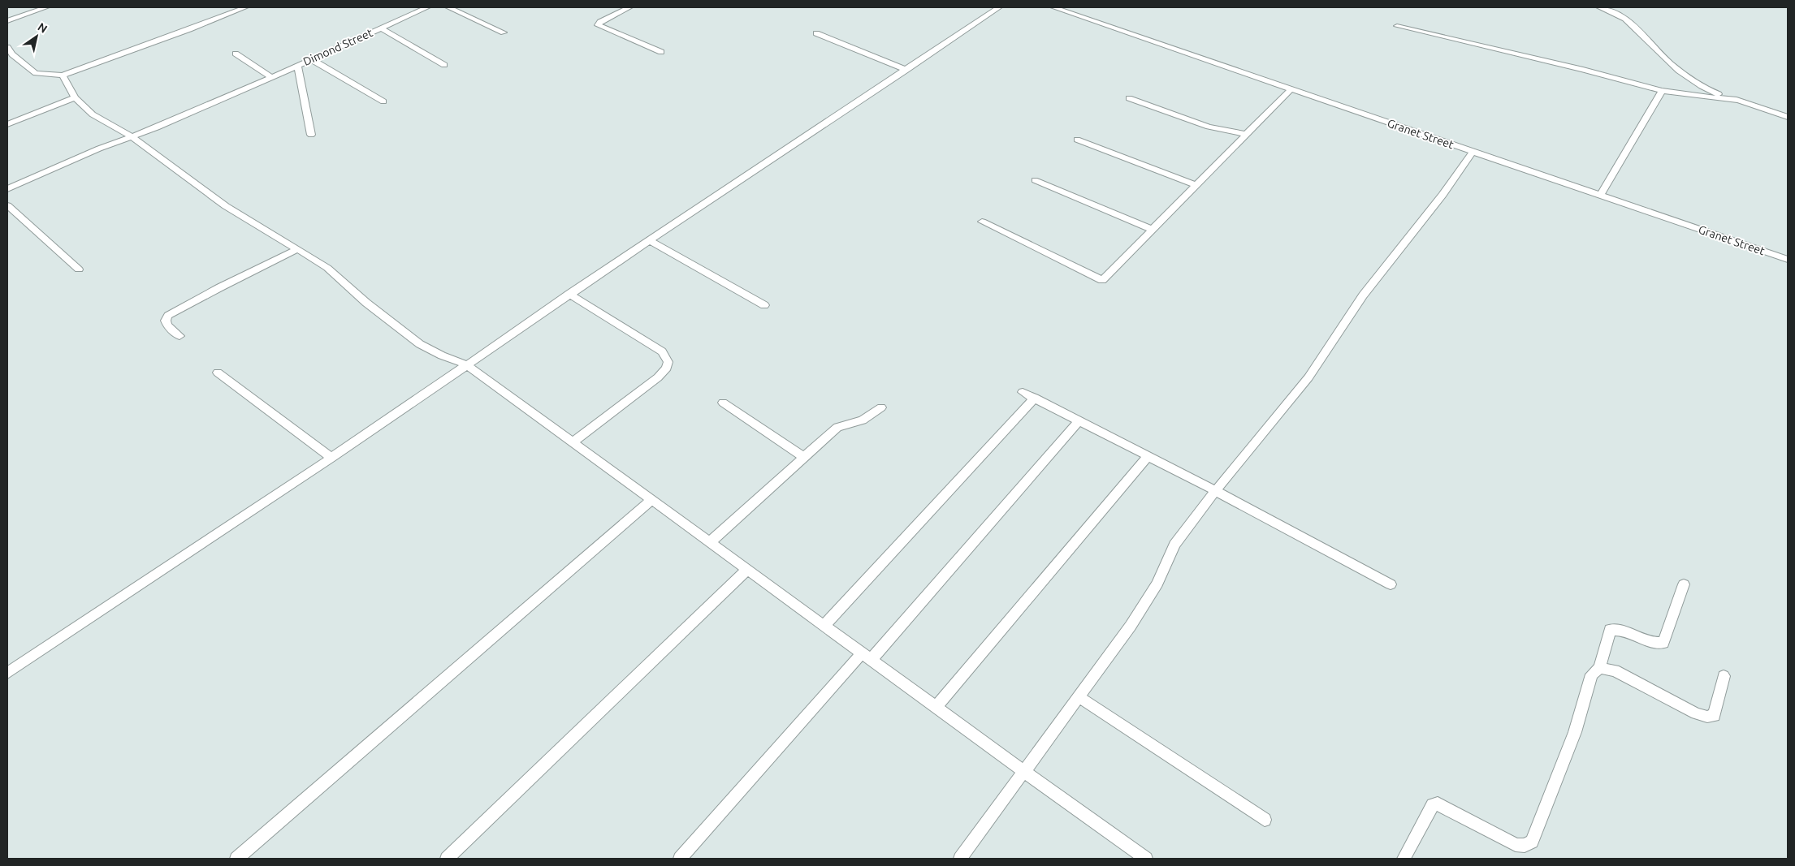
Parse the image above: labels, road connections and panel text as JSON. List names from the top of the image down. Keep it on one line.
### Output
{"streets":{"street":["Dimond Street","Granet Street"]},"north":"top right"}
